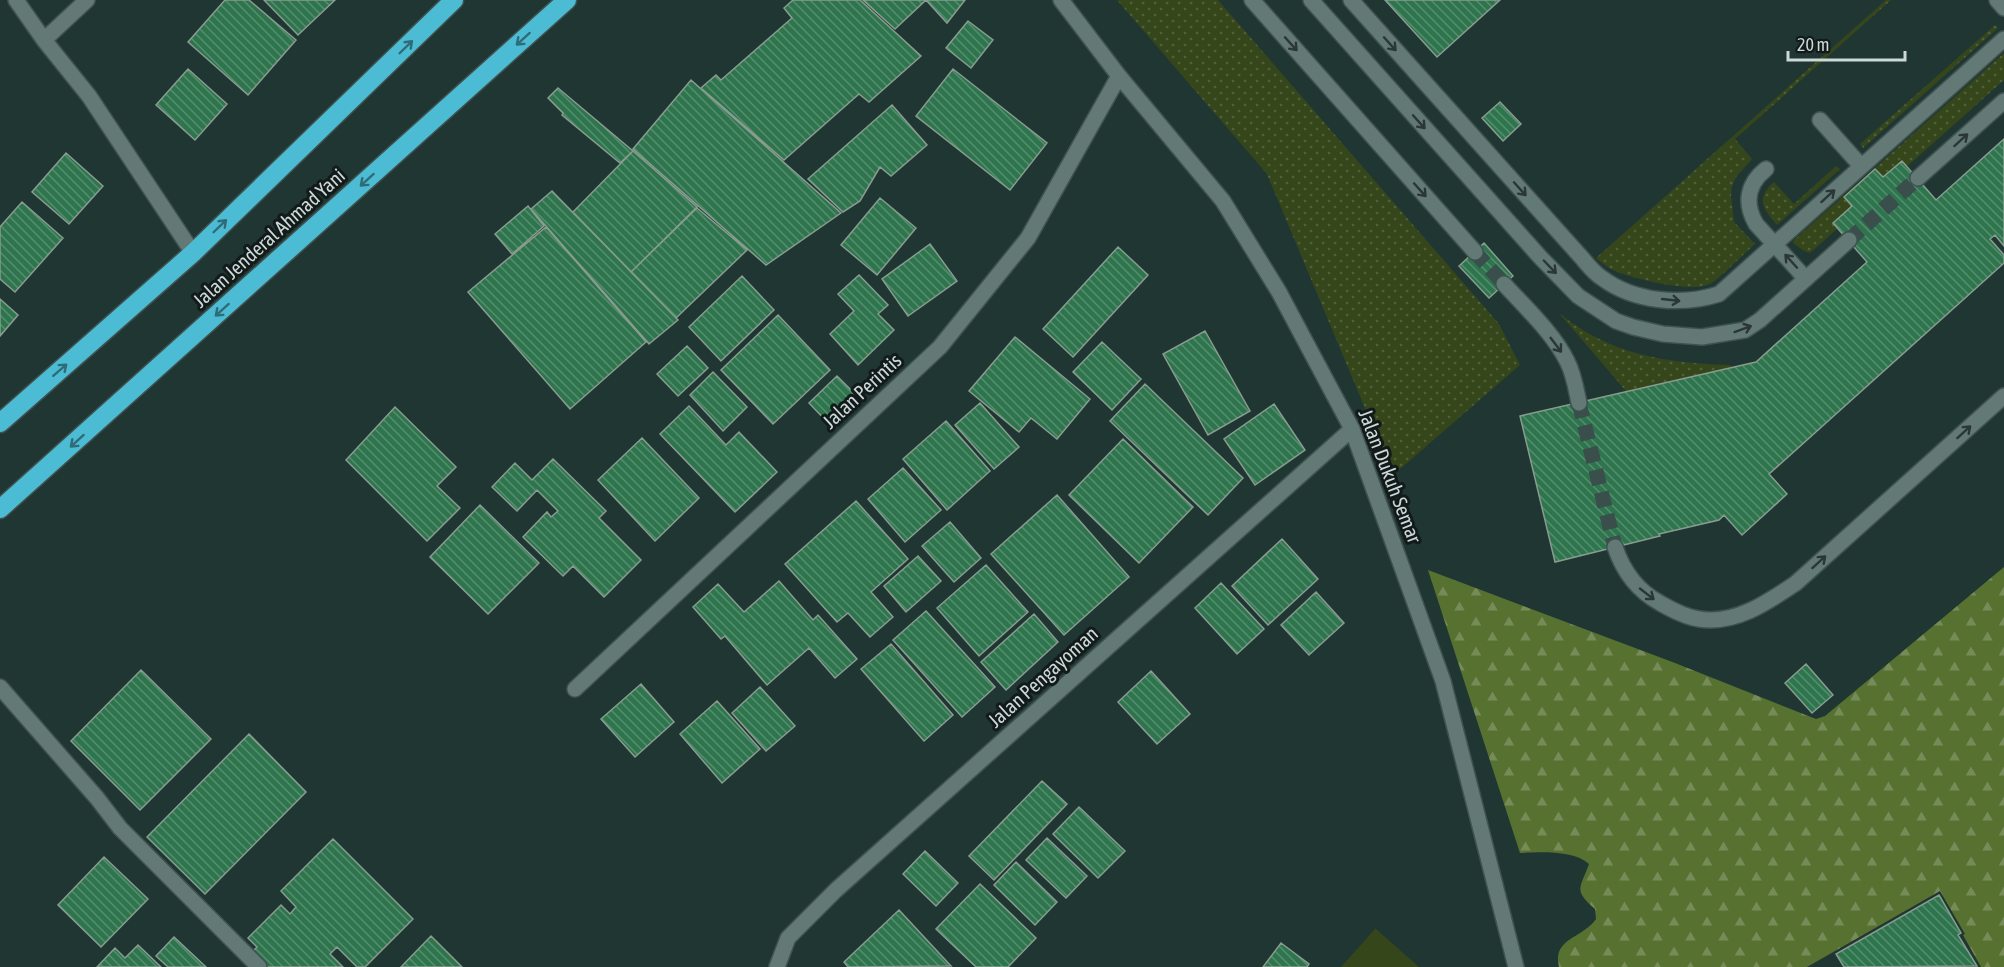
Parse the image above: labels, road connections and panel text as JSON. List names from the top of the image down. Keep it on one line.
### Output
{"streets":{"highway":["Jalan Jenderal Ahmad Yani"],"street":["Jalan Perintis","Jalan Dukuh Semar","Jalan Pengayoman"]},"crossings":[["Jalan Perintis","Jalan Dukuh Semar"],["Jalan Dukuh Semar","Jalan Pengayoman"]],"scale_bar":"20 m"}
